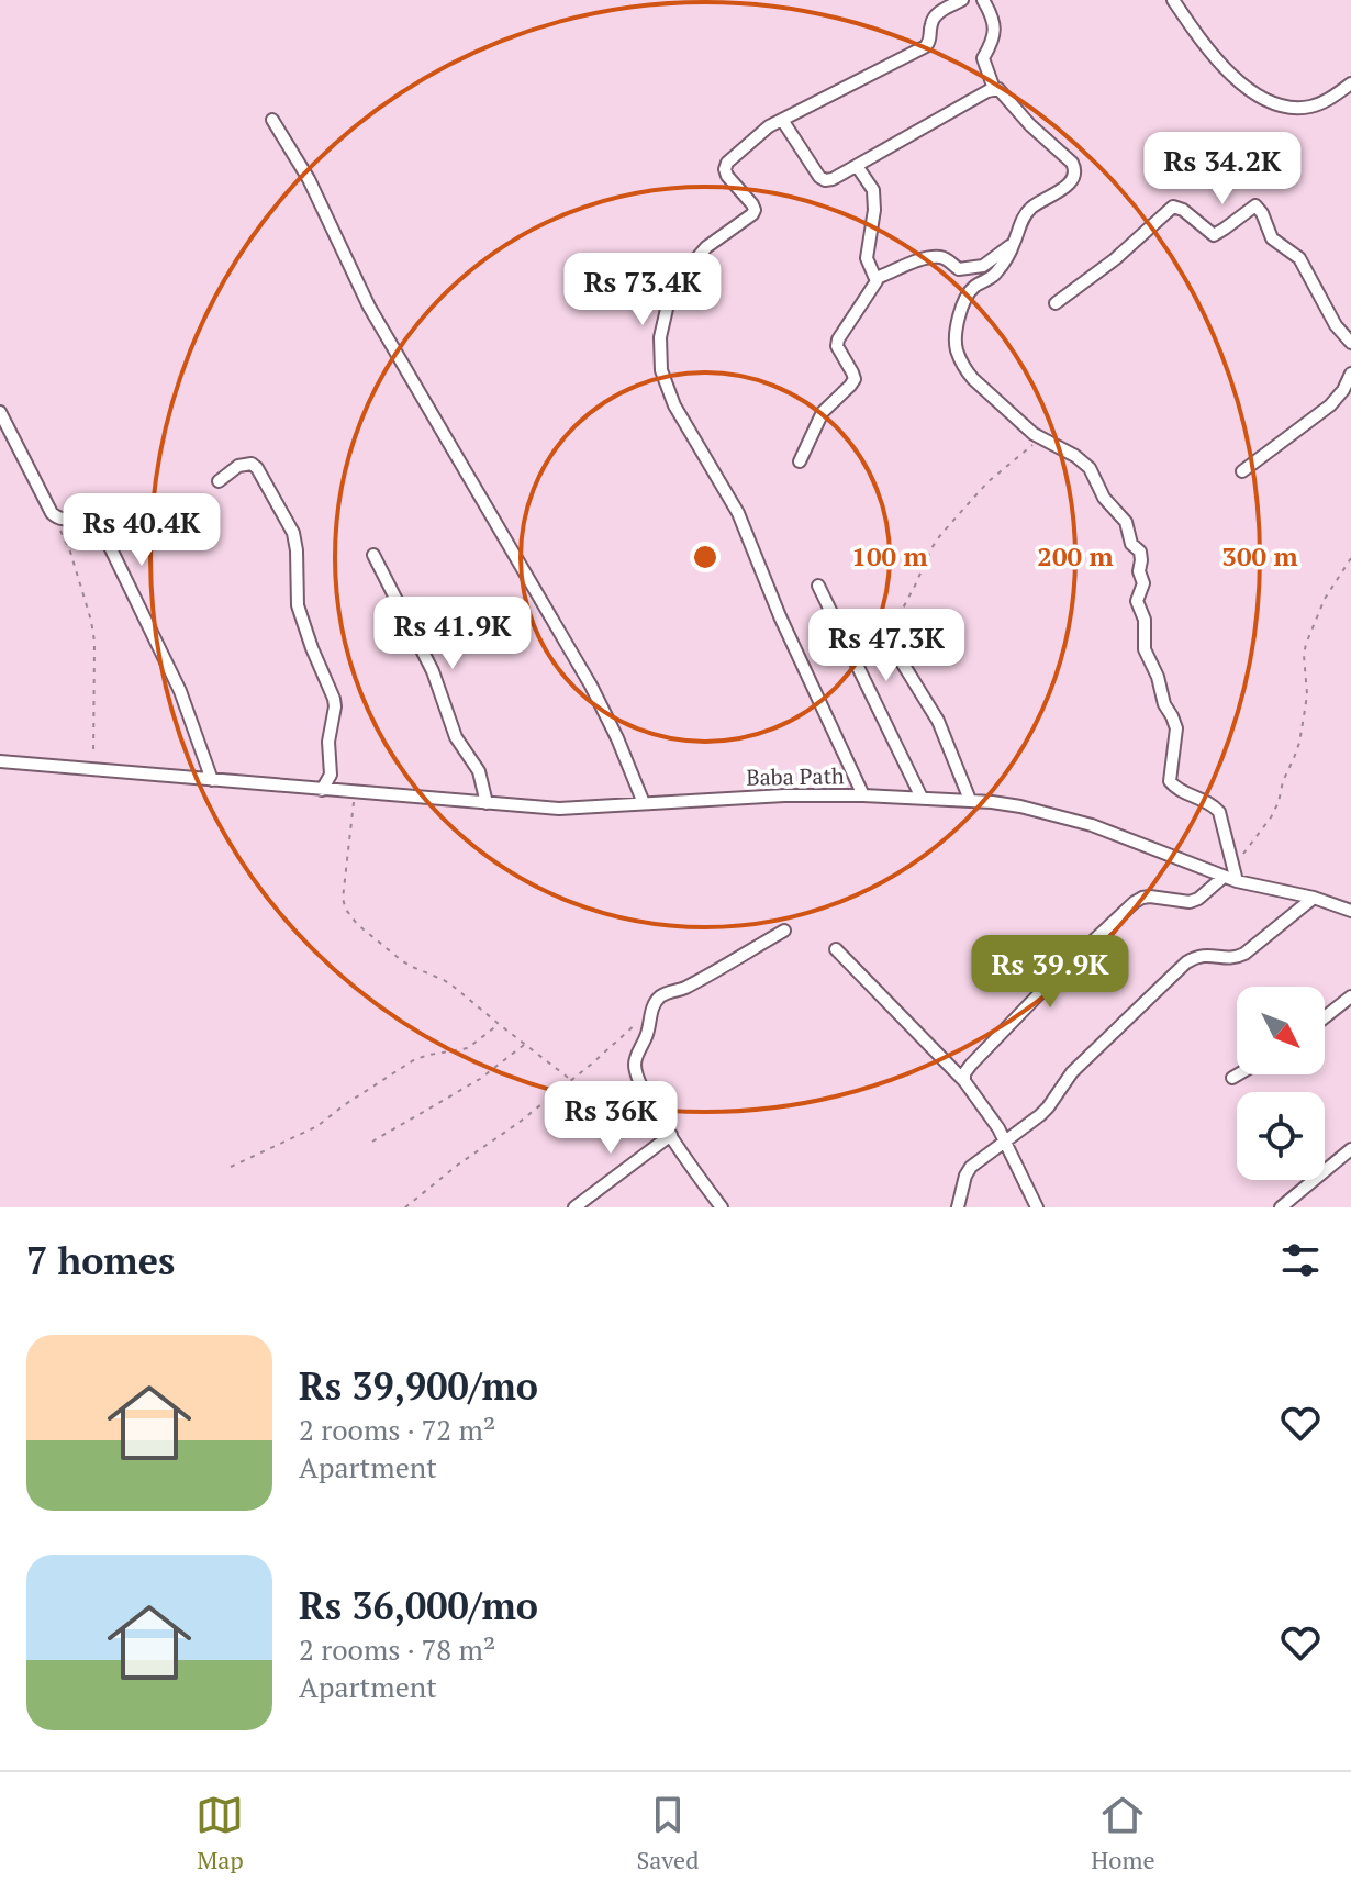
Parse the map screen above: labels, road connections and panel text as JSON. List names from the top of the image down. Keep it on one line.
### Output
{"streets":{"street":["Baba Path"]},"north":"bottom right","page":{"price":["Rs 34.2K","Rs 73.4K","Rs 40.4K","Rs 41.9K","Rs 47.3K","Rs 39.9K","Rs 36K"],"heading":"7 homes","list":[{"name":"Rs 39,900/mo","note":"2 rooms · 72 m² · Apartment"},{"name":"Rs 36,000/mo","note":"2 rooms · 78 m² · Apartment"}],"tabs":["Map","Saved","Home"]},"rings":["100 m","200 m","300 m"]}
